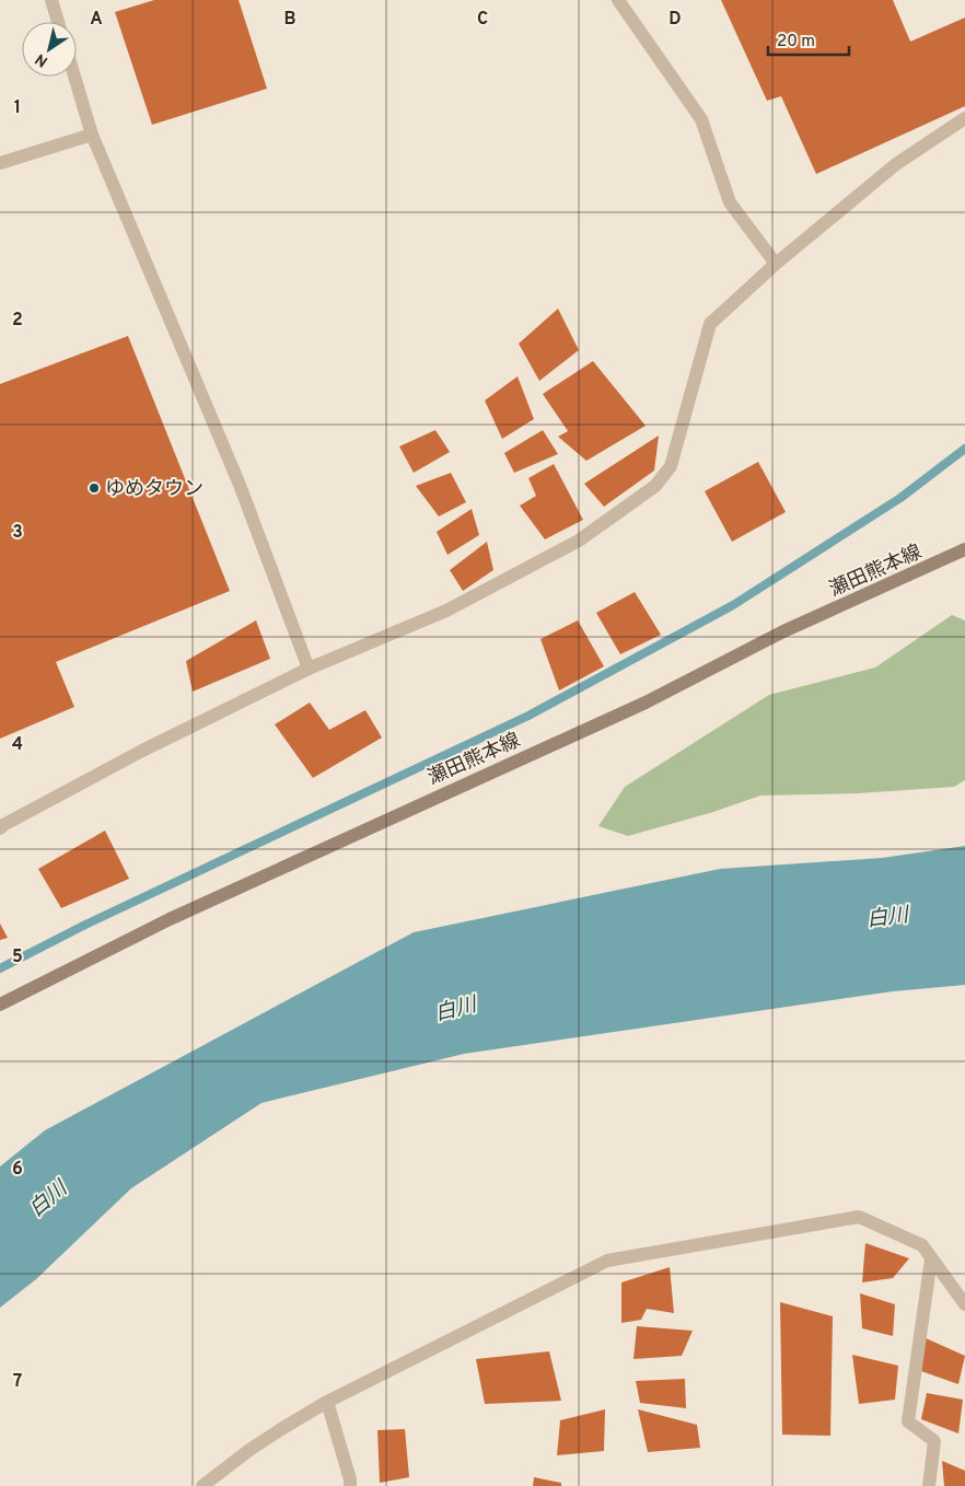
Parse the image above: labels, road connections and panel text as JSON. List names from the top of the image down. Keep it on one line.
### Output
{"streets":{"main road":["瀬田熊本線"]},"water":["白川"],"places":["ゆめタウン"],"scale_bar":"20 m","north":"bottom left","grid":{"columns":["A","B","C","D"],"rows":["1","2","3","4","5","6","7"]}}
